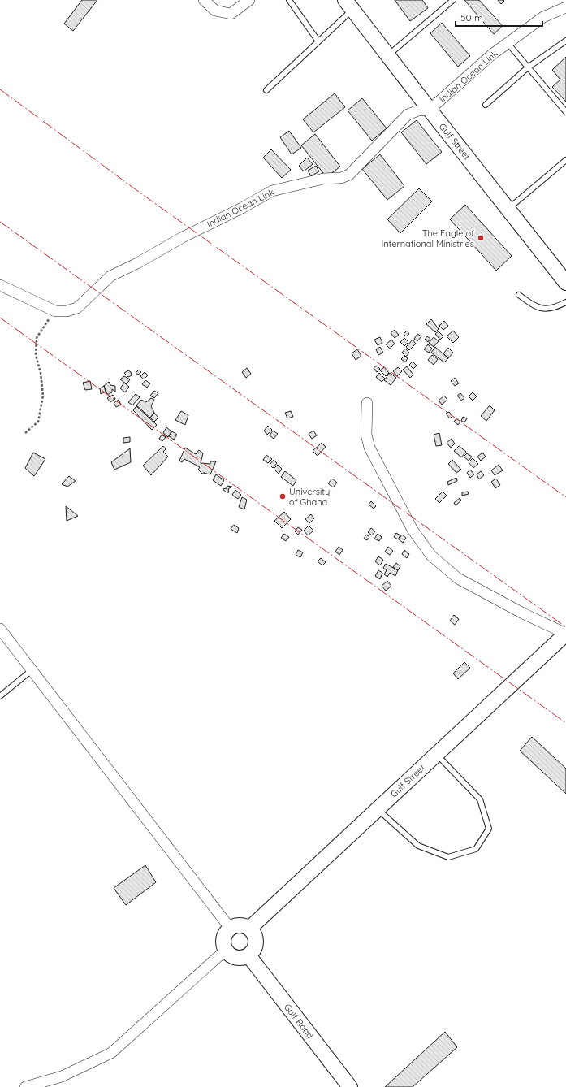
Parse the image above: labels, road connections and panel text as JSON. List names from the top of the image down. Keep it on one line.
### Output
{"streets":{"street":["Indian Ocean Link","Gulf Street","Gulf Road"]},"crossings":[["Indian Ocean Link","Gulf Street"],["Gulf Street","Gulf Road"]],"places":["The Eagle of International Ministries","University of Ghana"],"scale_bar":"50 m"}
